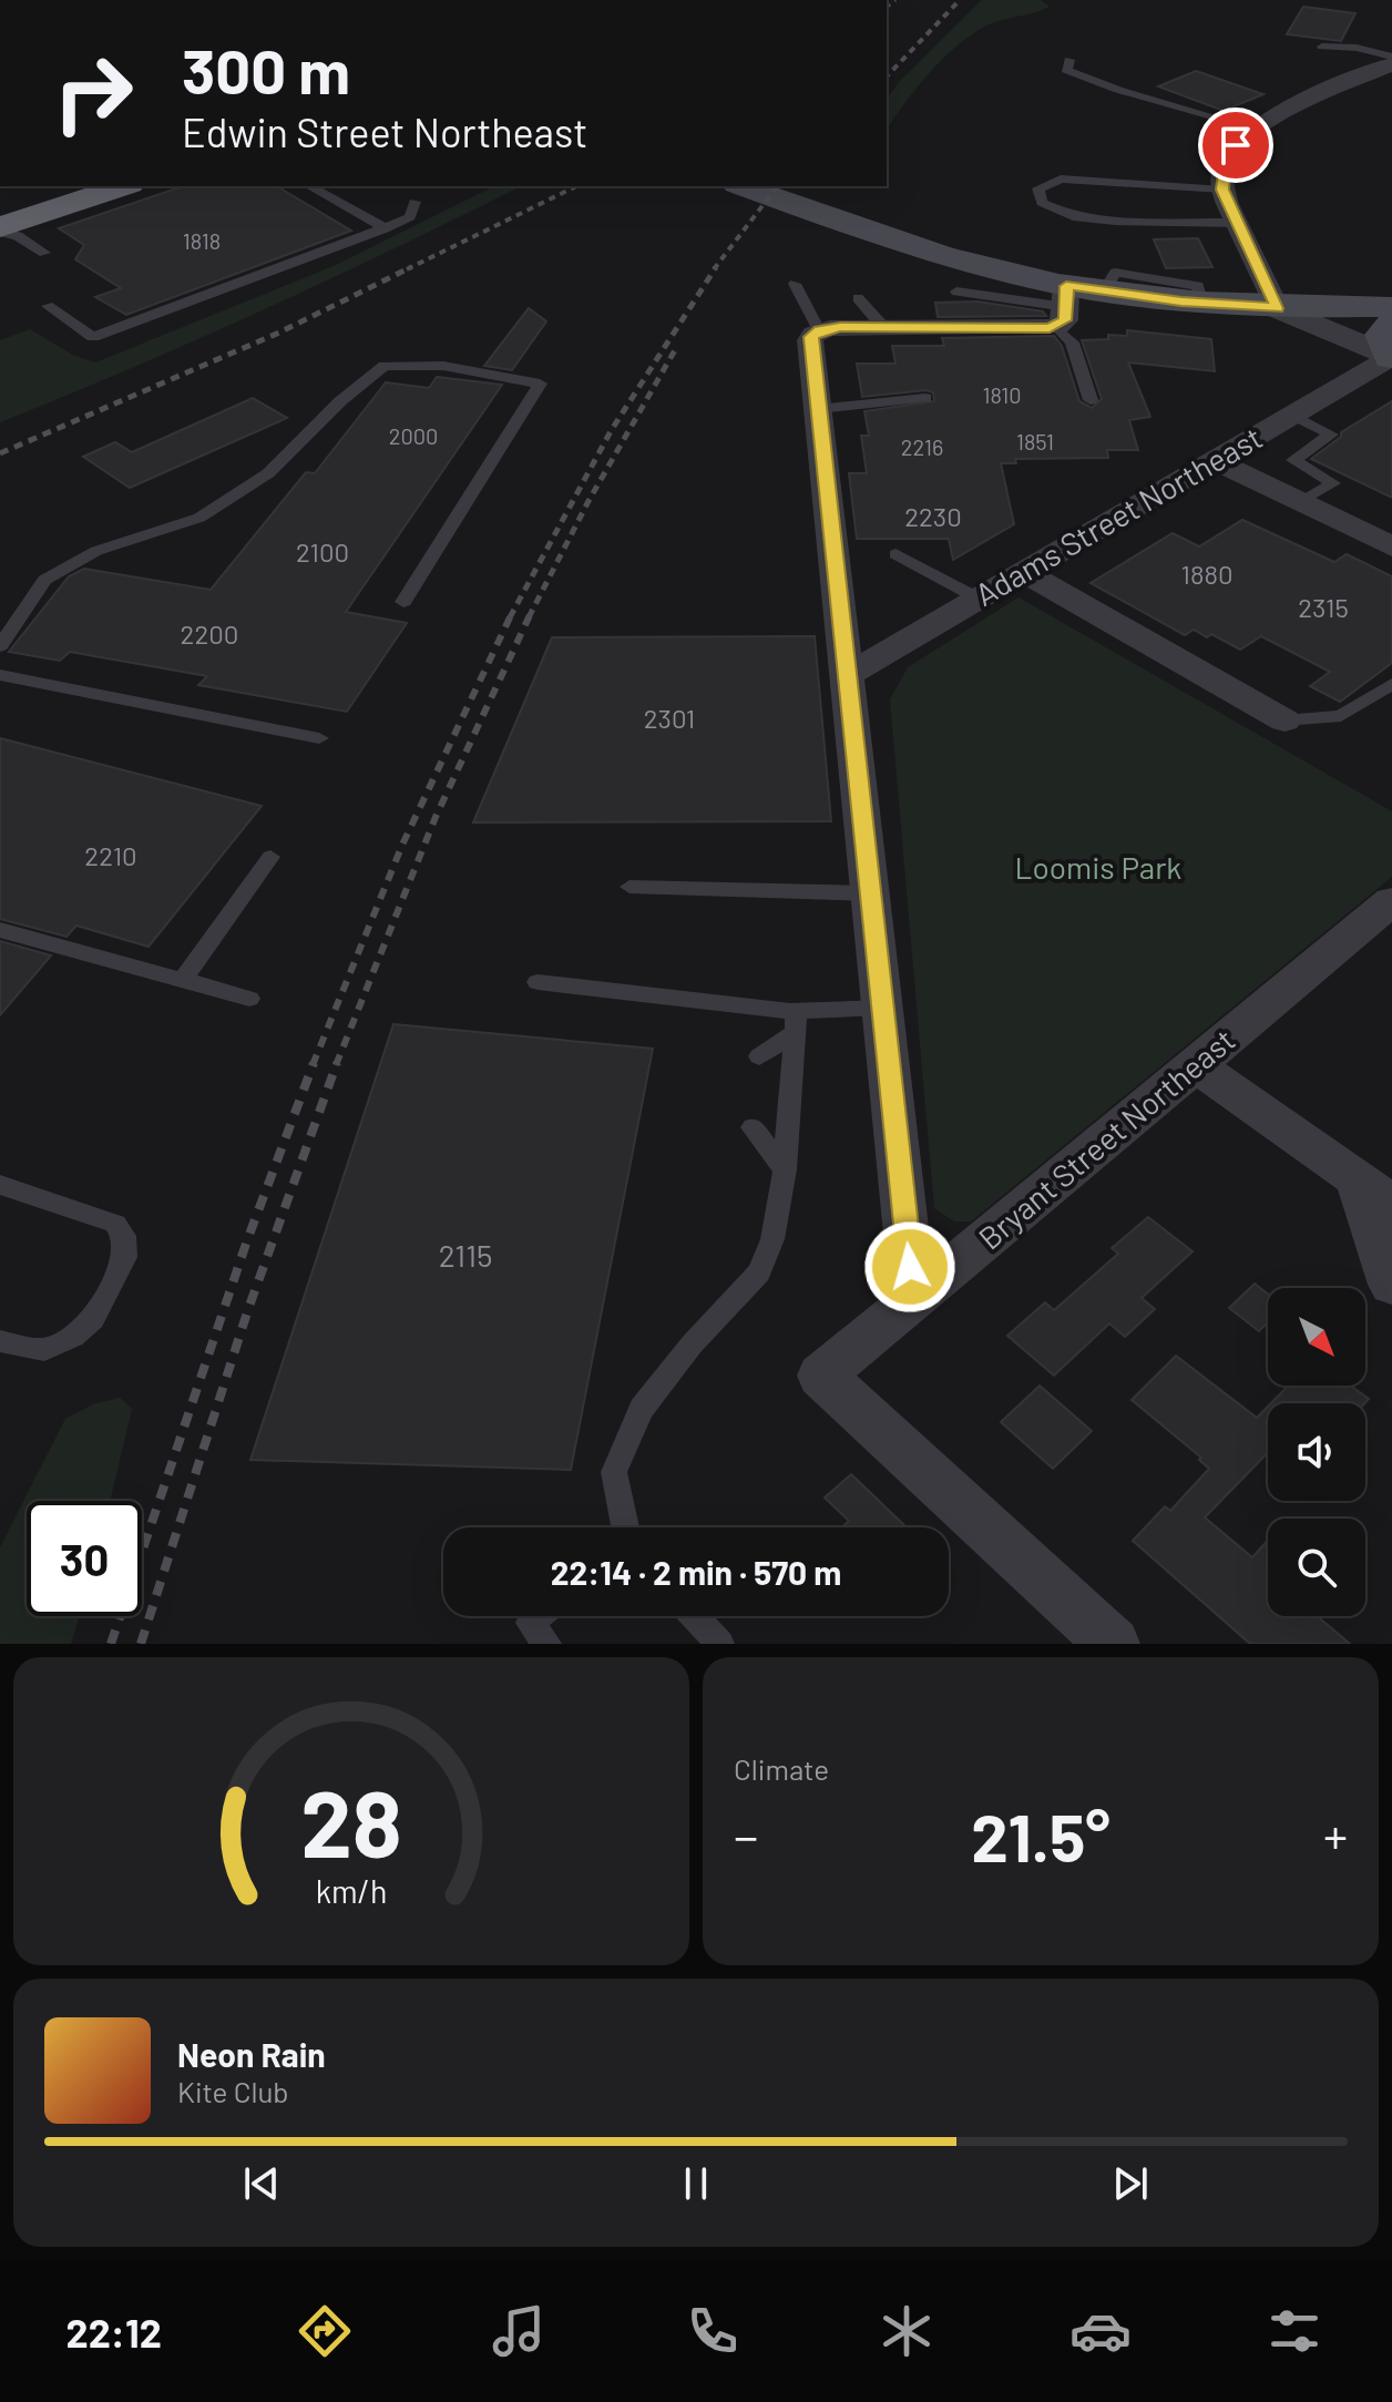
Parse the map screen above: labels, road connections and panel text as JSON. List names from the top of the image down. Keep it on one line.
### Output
{"streets":{"street":["Adams Street Northeast","Bryant Street Northeast"]},"parks":["Loomis Park"],"house_numbers":["1818","1810","2000","1851","2216","2230","2100","1880","2315","2200","2301","2210","2115"],"north":"bottom right","page":{"turn":["300 m","Edwin Street Northeast"],"limit":"30","trip":"22:14 · 2 min · 570 m","tile":"Climate","heat":["−","21.5°","+"],"song":["Neon Rain","Kite Club"],"tabs":"22:12","gauge":["28","km/h"]}}
